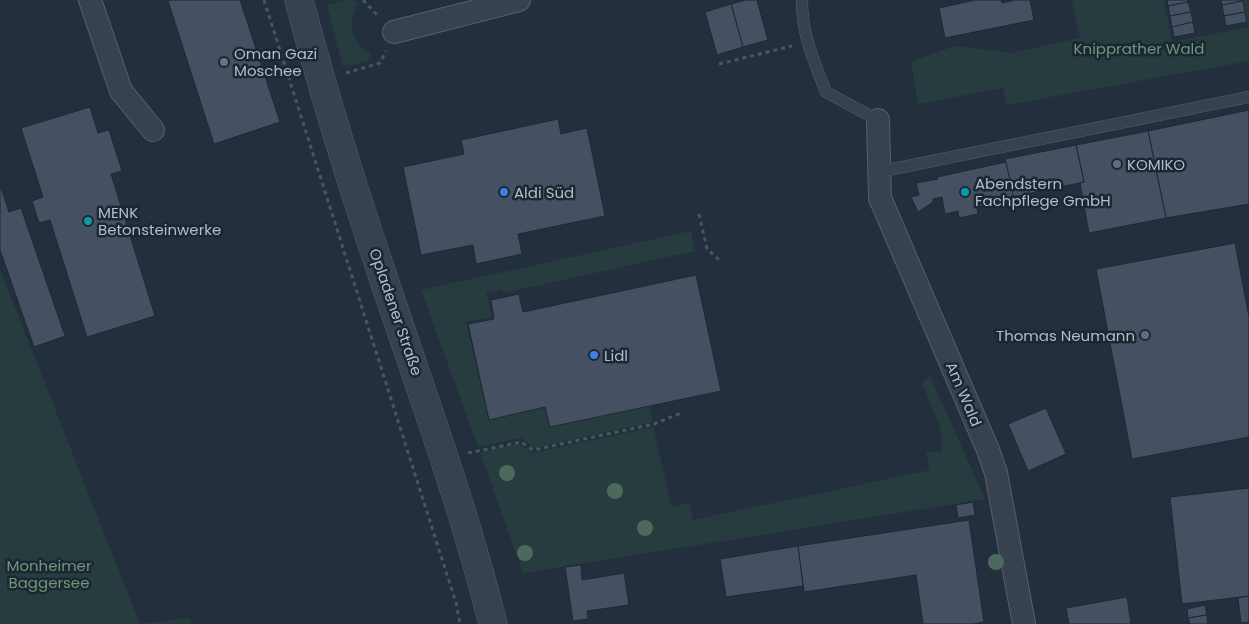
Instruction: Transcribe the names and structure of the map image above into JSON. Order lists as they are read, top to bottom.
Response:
{
  "streets": {
    "street": ["Opladener Straße", "Am Wald"]
  },
  "parks": ["Knipprather Wald", "Monheimer Baggersee"],
  "places": [
    "Oman Gazi Moschee",
    "KOMIKO",
    "Aldi Süd",
    "Abendstern Fachpflege GmbH",
    "MENK Betonsteinwerke",
    "Thomas Neumann",
    "Lidl"
  ]
}
